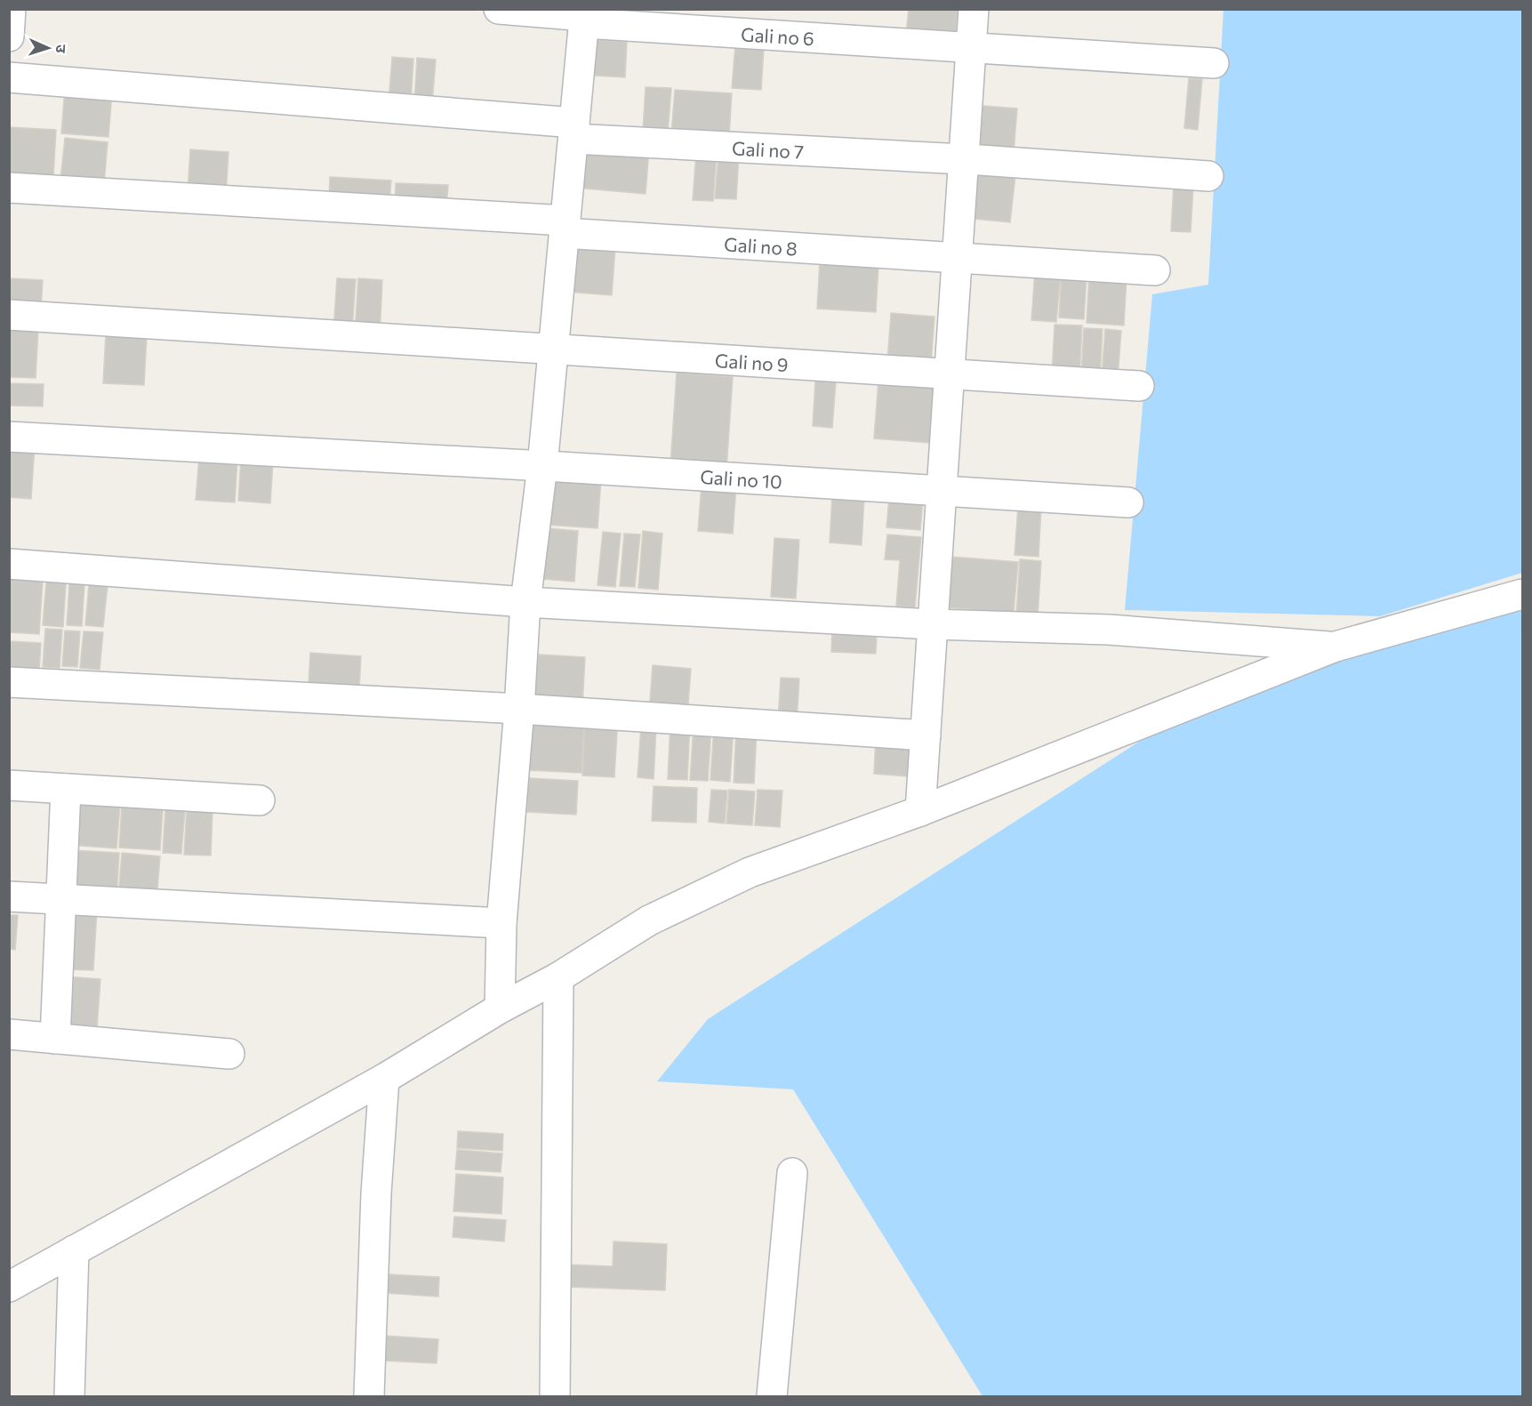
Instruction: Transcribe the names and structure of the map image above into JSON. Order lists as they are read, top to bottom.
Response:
{
  "streets": {
    "street": [
      "Gali no 6",
      "Gali no 7",
      "Gali no 8",
      "Gali no 9",
      "Gali no 10"
    ]
  },
  "north": "right"
}
